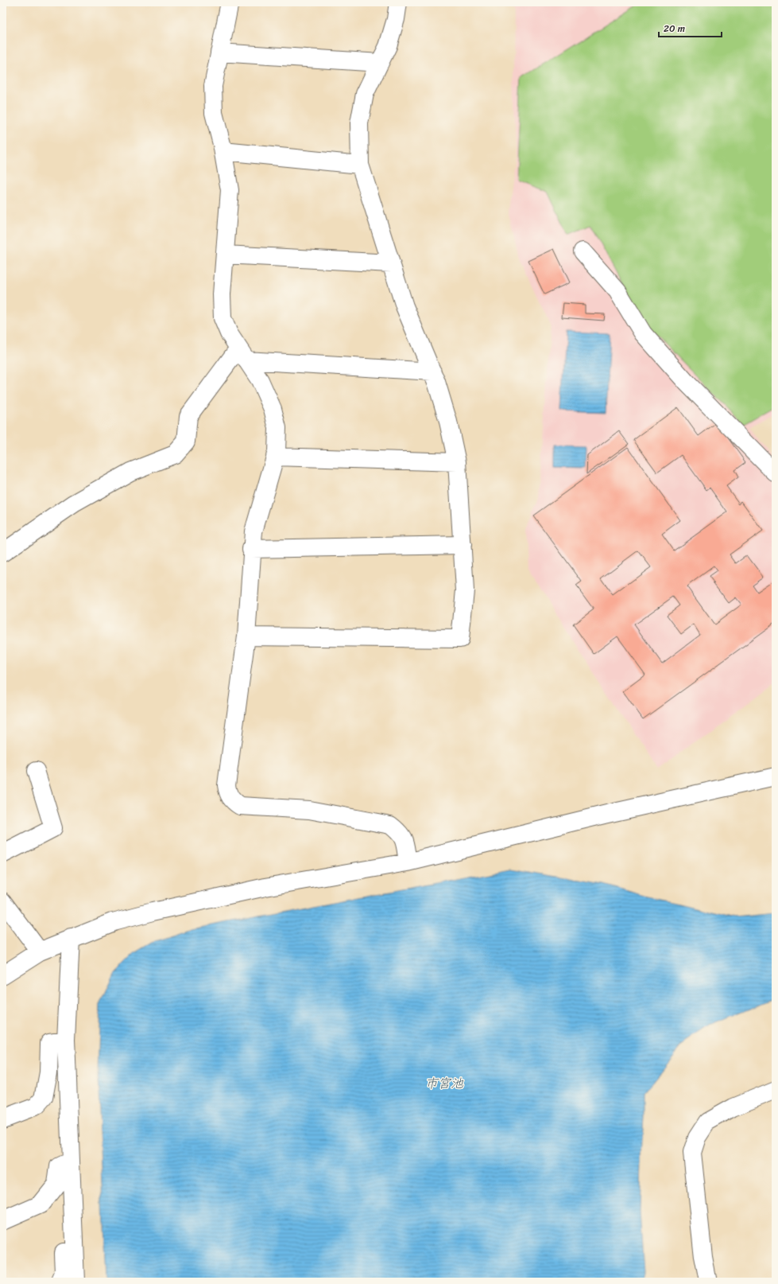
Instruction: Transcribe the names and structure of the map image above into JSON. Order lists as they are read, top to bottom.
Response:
{
  "water": ["市宮池"],
  "scale_bar": "20 m"
}
